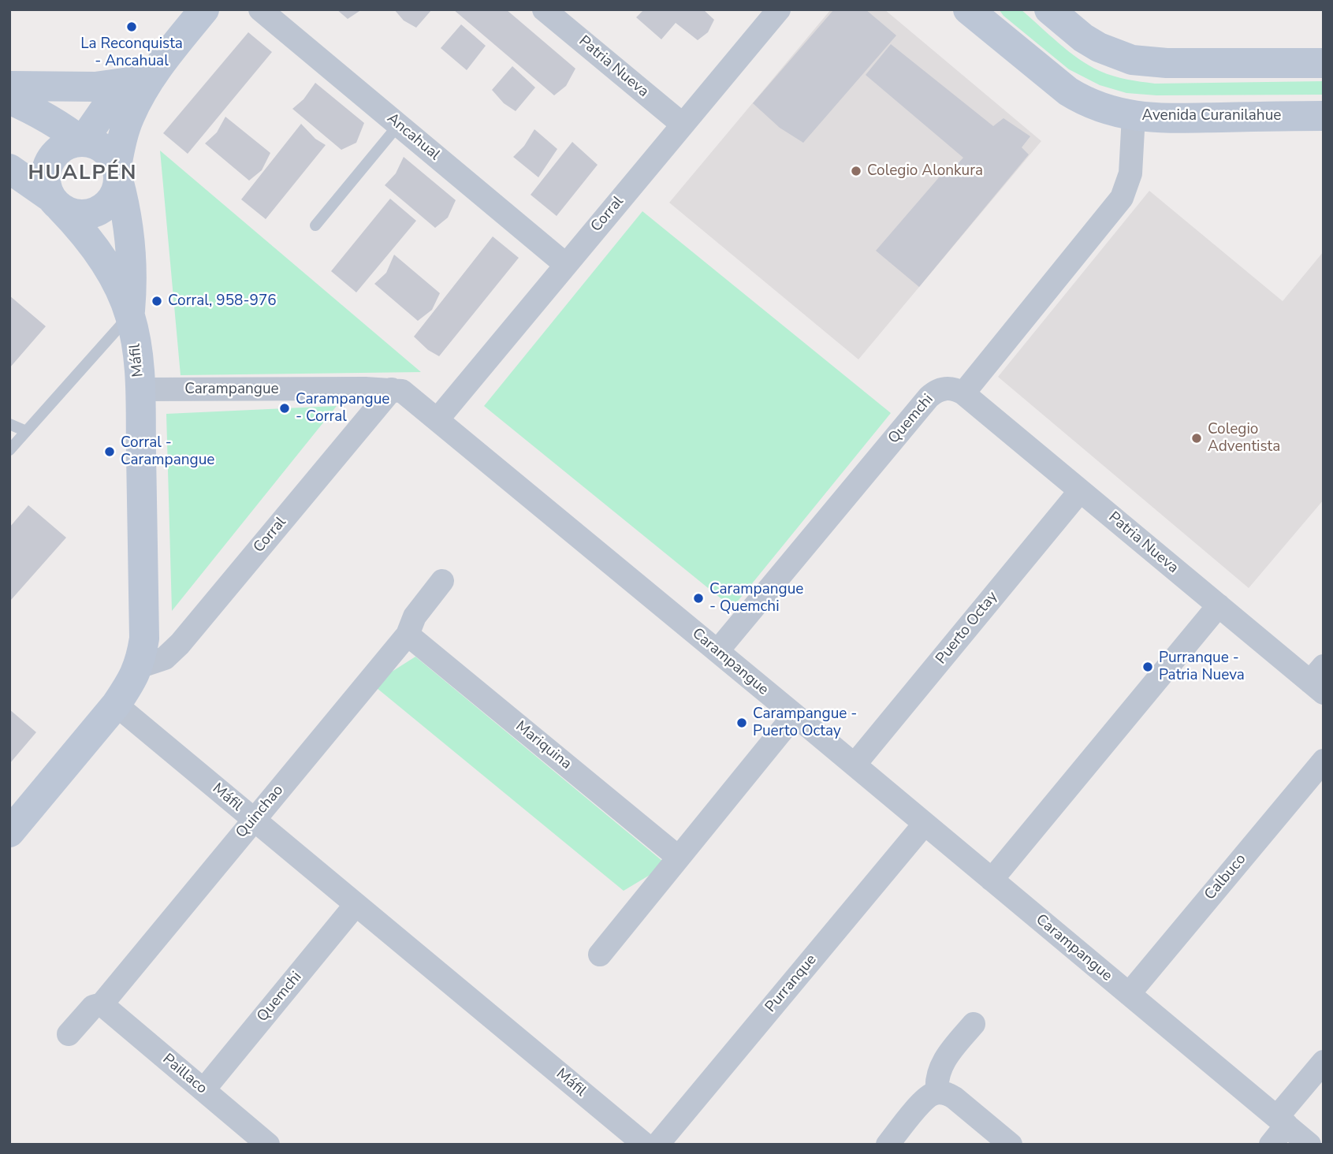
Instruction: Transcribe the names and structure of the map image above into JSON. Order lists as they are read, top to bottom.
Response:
{
  "streets": {
    "street": [
      "Patria Nueva",
      "Avenida Curanilahue",
      "Ancahual",
      "Corral",
      "Máfil",
      "Carampangue",
      "Quemchi",
      "Puerto Octay",
      "Mariquina",
      "Quinchao",
      "Calbuco",
      "Purranque",
      "Paillaco"
    ]
  },
  "crossings": [
    ["Patria Nueva", "Corral"],
    ["Patria Nueva", "Quemchi"],
    ["Patria Nueva", "Puerto Octay"],
    ["Ancahual", "Corral"],
    ["Corral", "Máfil"],
    ["Corral", "Carampangue"],
    ["Máfil", "Carampangue"],
    ["Máfil", "Quemchi"],
    ["Máfil", "Quinchao"],
    ["Carampangue", "Quemchi"],
    ["Carampangue", "Puerto Octay"],
    ["Carampangue", "Calbuco"],
    ["Carampangue", "Purranque"],
    ["Quemchi", "Paillaco"],
    ["Mariquina", "Quinchao"],
    ["Quinchao", "Paillaco"]
  ],
  "districts": ["HUALPÉN"],
  "places": [
    "La Reconquista - Ancahual",
    "Colegio Alonkura",
    "Corral, 958-976",
    "Carampangue - Corral",
    "Colegio Adventista",
    "Corral - Carampangue",
    "Carampangue - Quemchi",
    "Purranque - Patria Nueva",
    "Carampangue - Puerto Octay"
  ]
}
